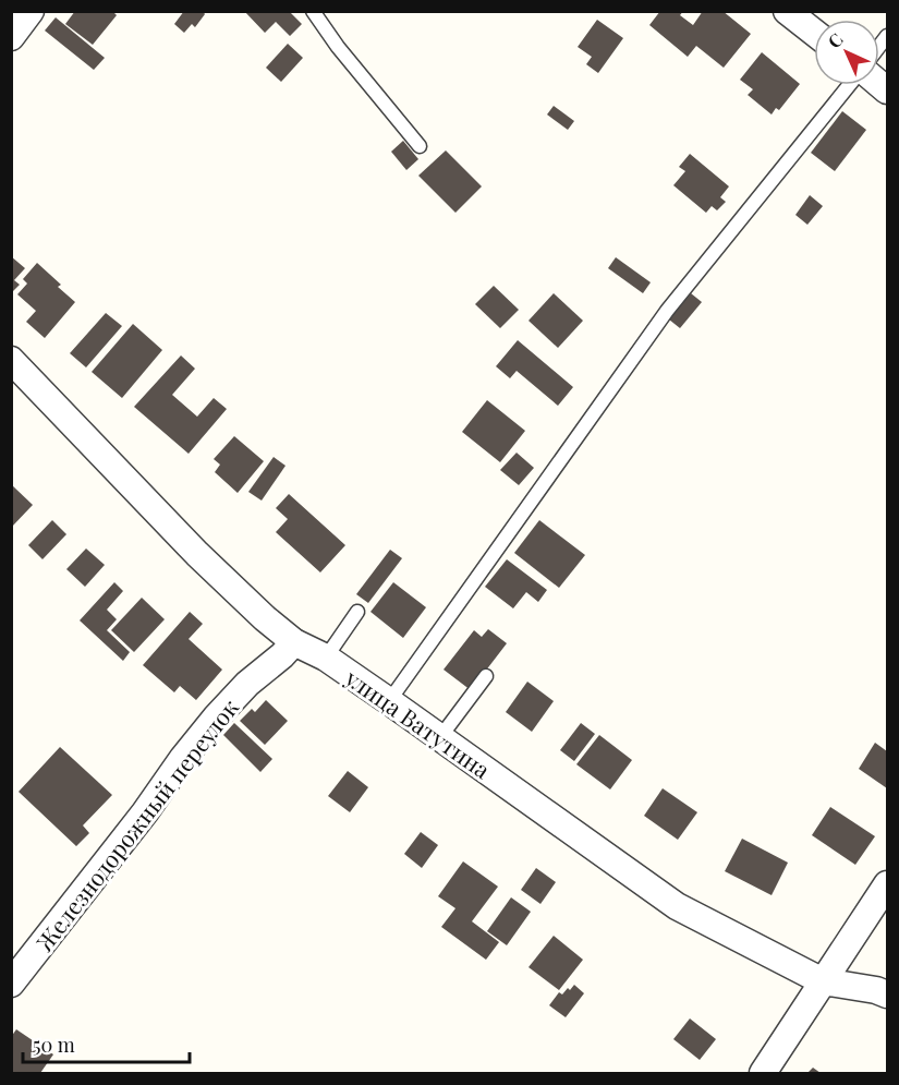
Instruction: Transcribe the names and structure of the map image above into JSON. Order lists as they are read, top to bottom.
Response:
{
  "streets": {
    "street": ["улица Ватутина", "Железнодорожный переулок"]
  },
  "crossings": [
    ["улица Ватутина", "Железнодорожный переулок"]
  ],
  "scale_bar": "50 m",
  "north": "top left"
}
